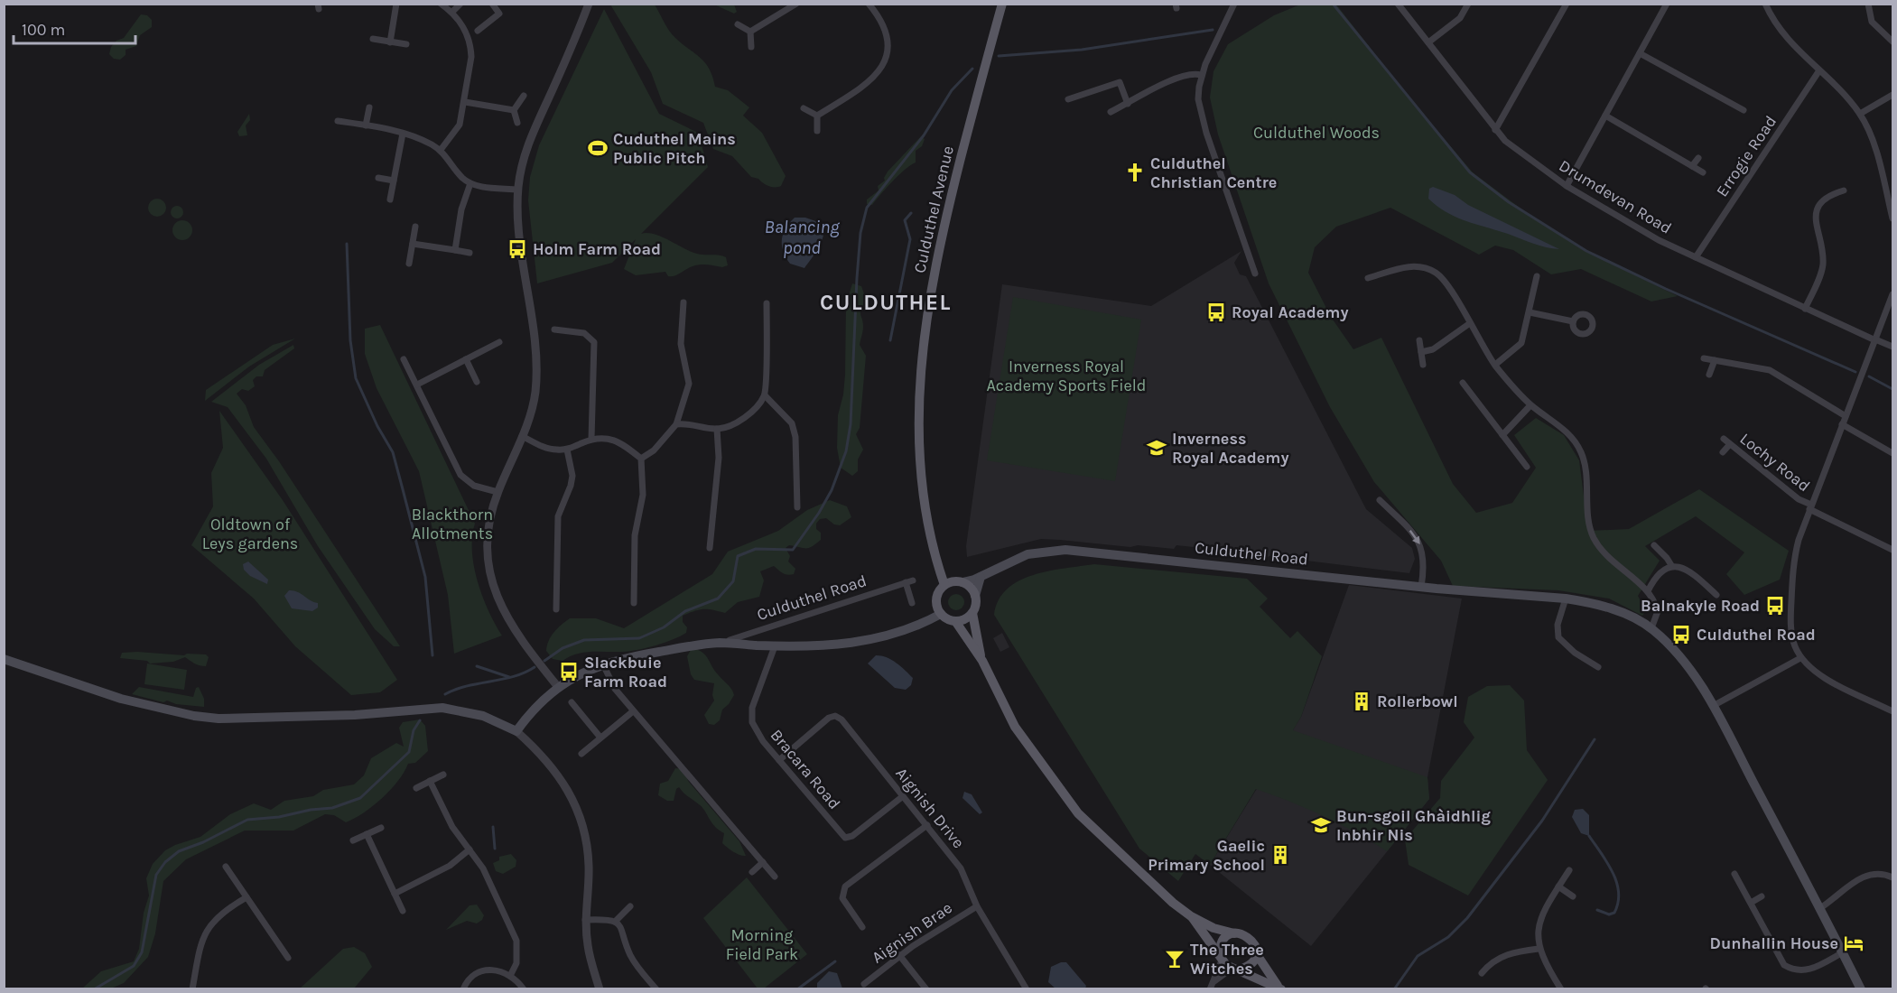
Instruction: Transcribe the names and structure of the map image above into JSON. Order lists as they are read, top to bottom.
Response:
{
  "streets": {
    "main road": ["Culduthel Avenue", "Culduthel Road"],
    "street": [
      "Errogie Road",
      "Drumdevan Road",
      "Lochy Road",
      "Bracara Road",
      "Aignish Drive",
      "Aignish Brae"
    ]
  },
  "crossings": [
    ["Errogie Road", "Drumdevan Road"],
    ["Culduthel Avenue", "Culduthel Road"],
    ["Culduthel Road", "Bracara Road"],
    ["Bracara Road", "Aignish Drive"],
    ["Aignish Drive", "Aignish Brae"]
  ],
  "districts": ["CULDUTHEL"],
  "water": ["Balancing pond"],
  "parks": [
    "Culduthel Woods",
    "Inverness Royal Academy Sports Field",
    "Blackthorn Allotments",
    "Oldtown of Leys gardens",
    "Morning Field Park"
  ],
  "places": {
    "sports": ["Cuduthel Mains Public Pitch"],
    "church": ["Culduthel Christian Centre"],
    "bus stop": [
      "Holm Farm Road",
      "Royal Academy",
      "Balnakyle Road",
      "Culduthel Road",
      "Slackbuie Farm Road"
    ],
    "school or university": ["Inverness Royal Academy", "Bun-sgoil Ghàidhlig Inbhir Nis"],
    "building": ["Rollerbowl", "Gaelic Primary School"],
    "hotel": ["Dunhallin House"],
    "bar": ["The Three Witches"]
  },
  "scale_bar": "100 m"
}
